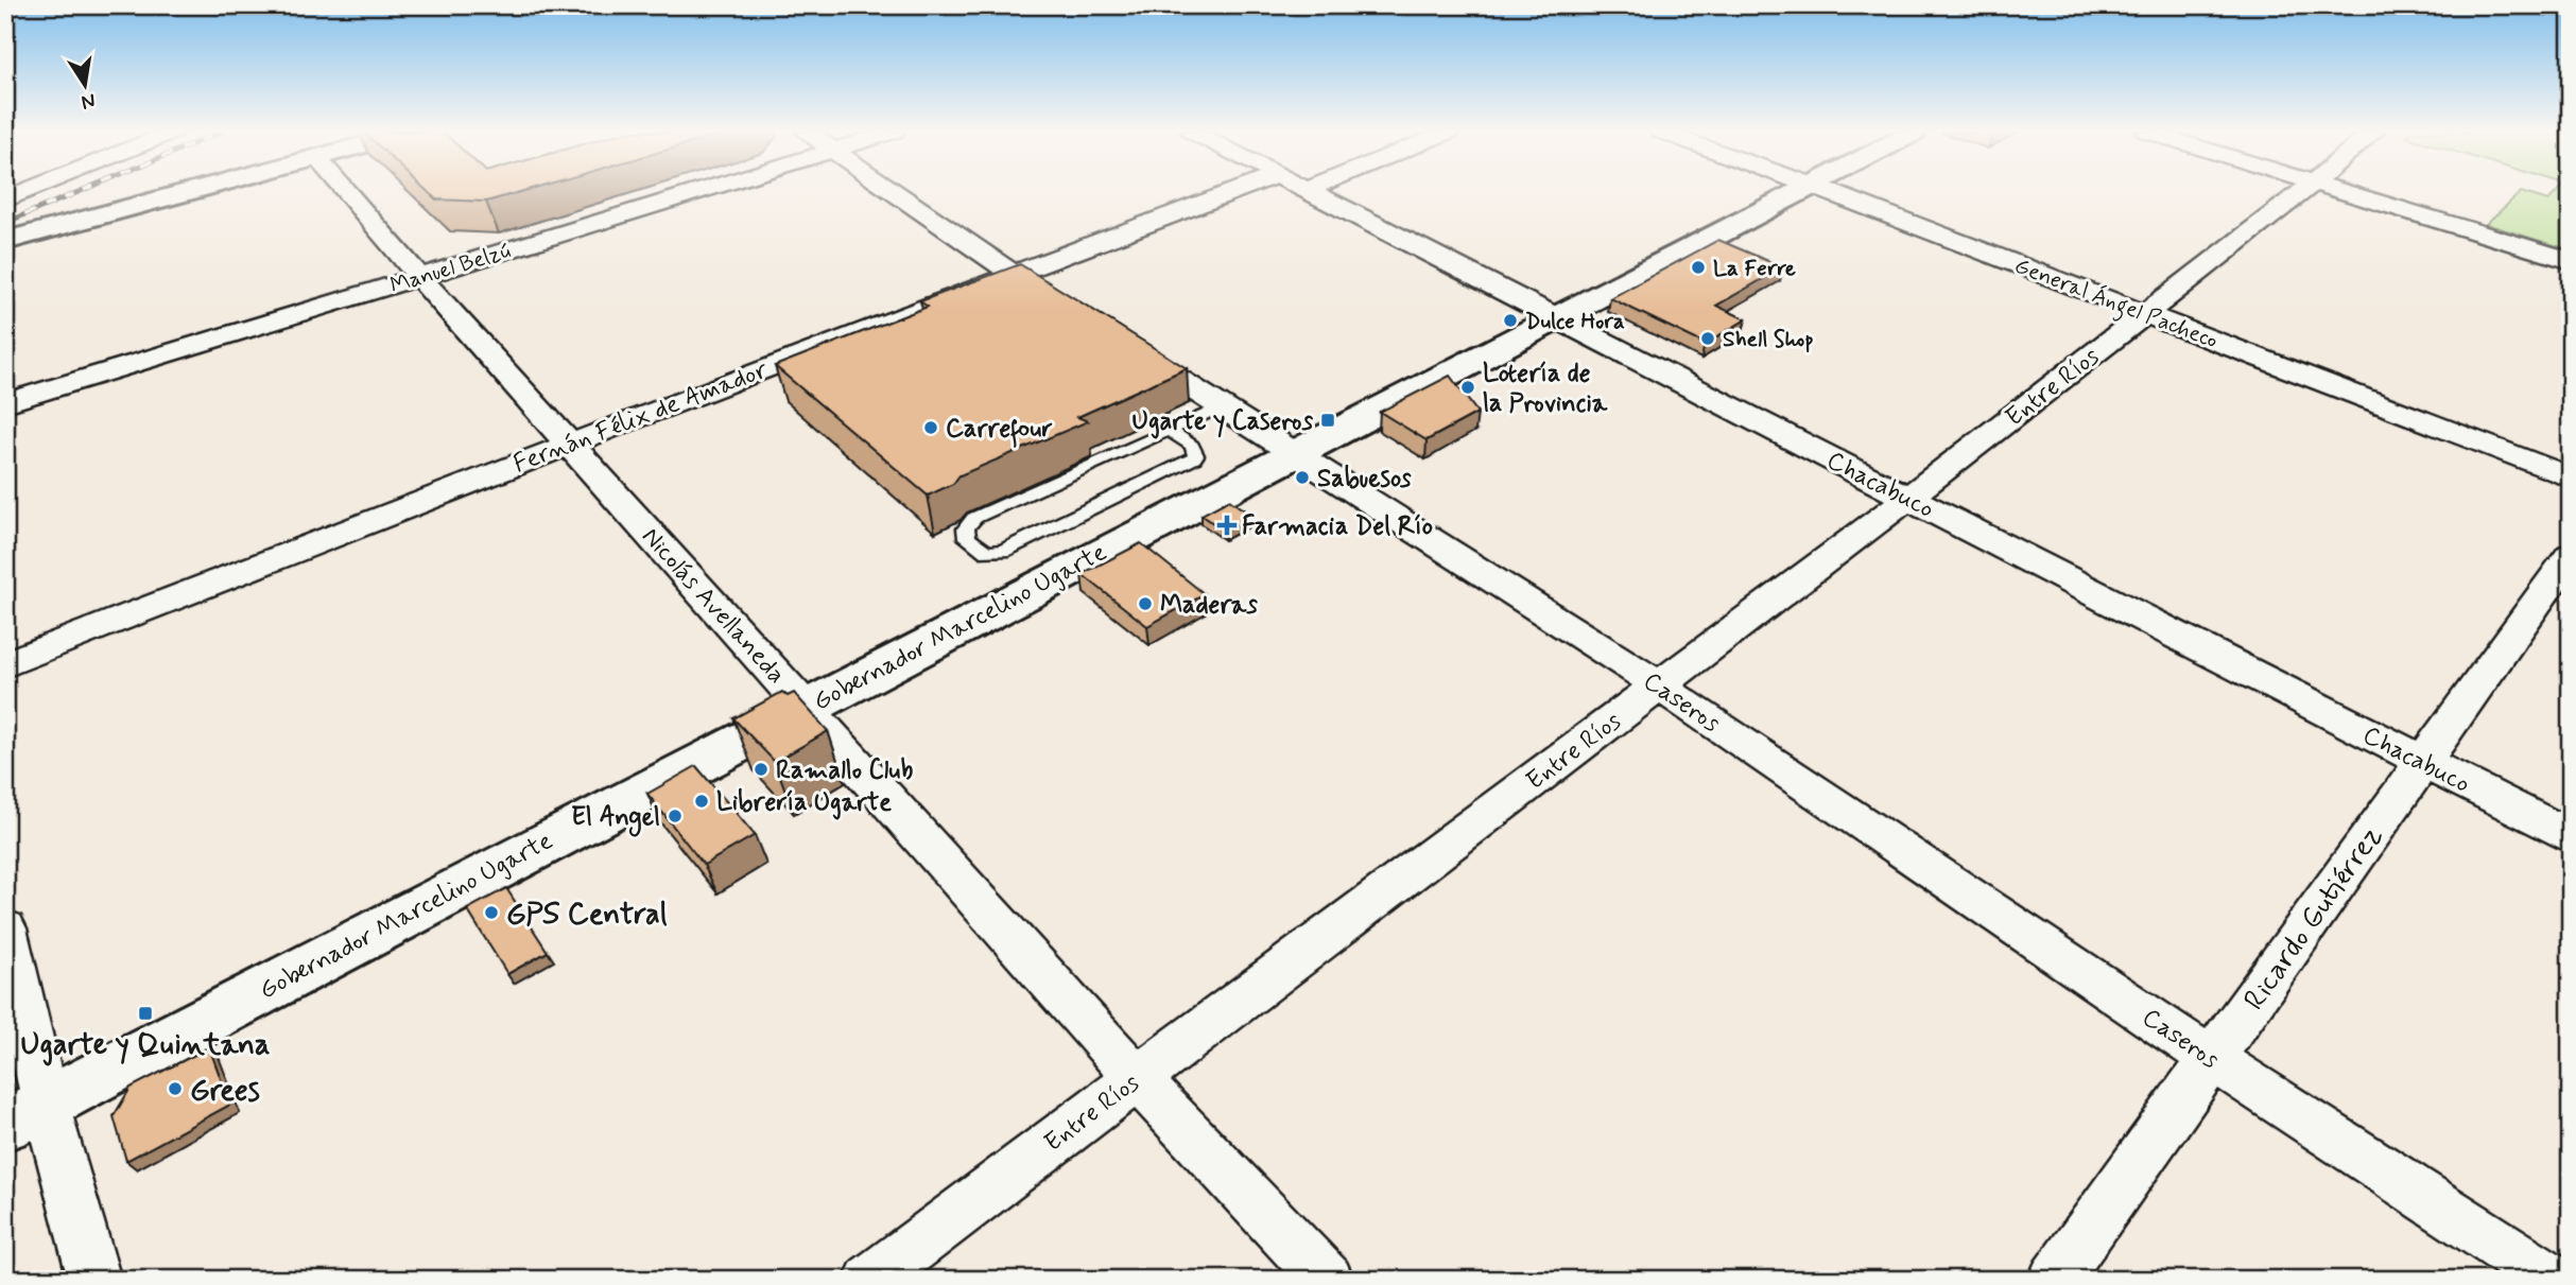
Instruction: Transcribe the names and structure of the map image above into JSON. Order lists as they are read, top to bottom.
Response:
{
  "streets": {
    "street": [
      "Manuel Belzú",
      "General Ángel Pacheco",
      "Entre Ríos",
      "Fernán Félix de Amador",
      "Chacabuco",
      "Nicolás Avellaneda",
      "Gobernador Marcelino Ugarte",
      "Caseros",
      "Ricardo Gutiérrez"
    ]
  },
  "crossings": [
    ["Manuel Belzú", "Nicolás Avellaneda"],
    ["General Ángel Pacheco", "Entre Ríos"],
    ["Entre Ríos", "Chacabuco"],
    ["Entre Ríos", "Nicolás Avellaneda"],
    ["Entre Ríos", "Caseros"],
    ["Fernán Félix de Amador", "Nicolás Avellaneda"],
    ["Chacabuco", "Gobernador Marcelino Ugarte"],
    ["Chacabuco", "Ricardo Gutiérrez"],
    ["Nicolás Avellaneda", "Gobernador Marcelino Ugarte"],
    ["Gobernador Marcelino Ugarte", "Caseros"],
    ["Caseros", "Ricardo Gutiérrez"]
  ],
  "places": {
    "other": [
      "La Ferre",
      "Dulce Hora",
      "Shell Shop",
      "Lotería de la Provincia",
      "Carrefour",
      "Sabuesos",
      "Maderas",
      "Ramallo Club",
      "Librería Ugarte",
      "El Angel",
      "GPS Central",
      "Grees"
    ],
    "transit": ["Ugarte y Caseros", "Ugarte y Quintana"],
    "health": ["Farmacia Del Río"]
  },
  "north": "bottom"
}
